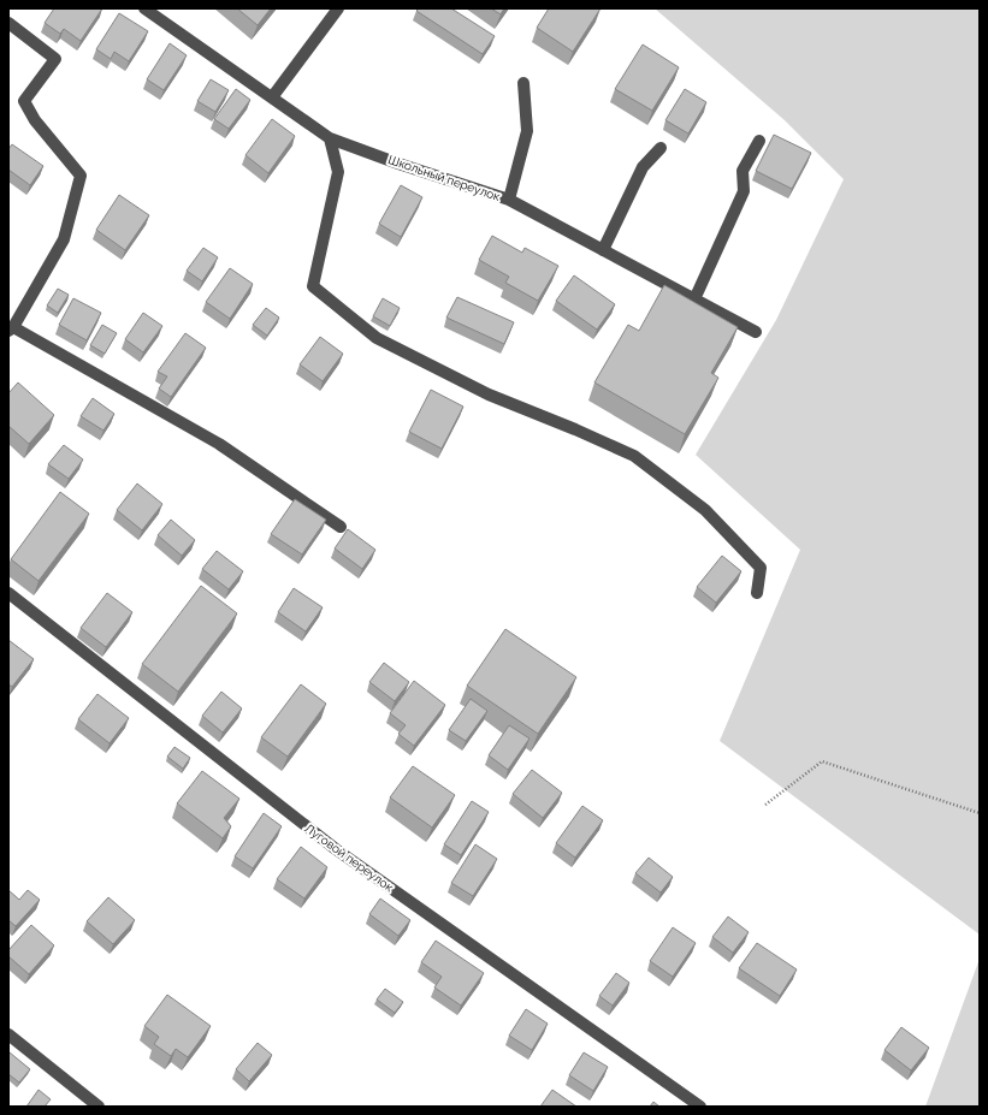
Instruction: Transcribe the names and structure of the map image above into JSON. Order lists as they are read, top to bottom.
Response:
{
  "streets": {
    "street": ["Школьный переулок", "Луговой переулок"]
  }
}
